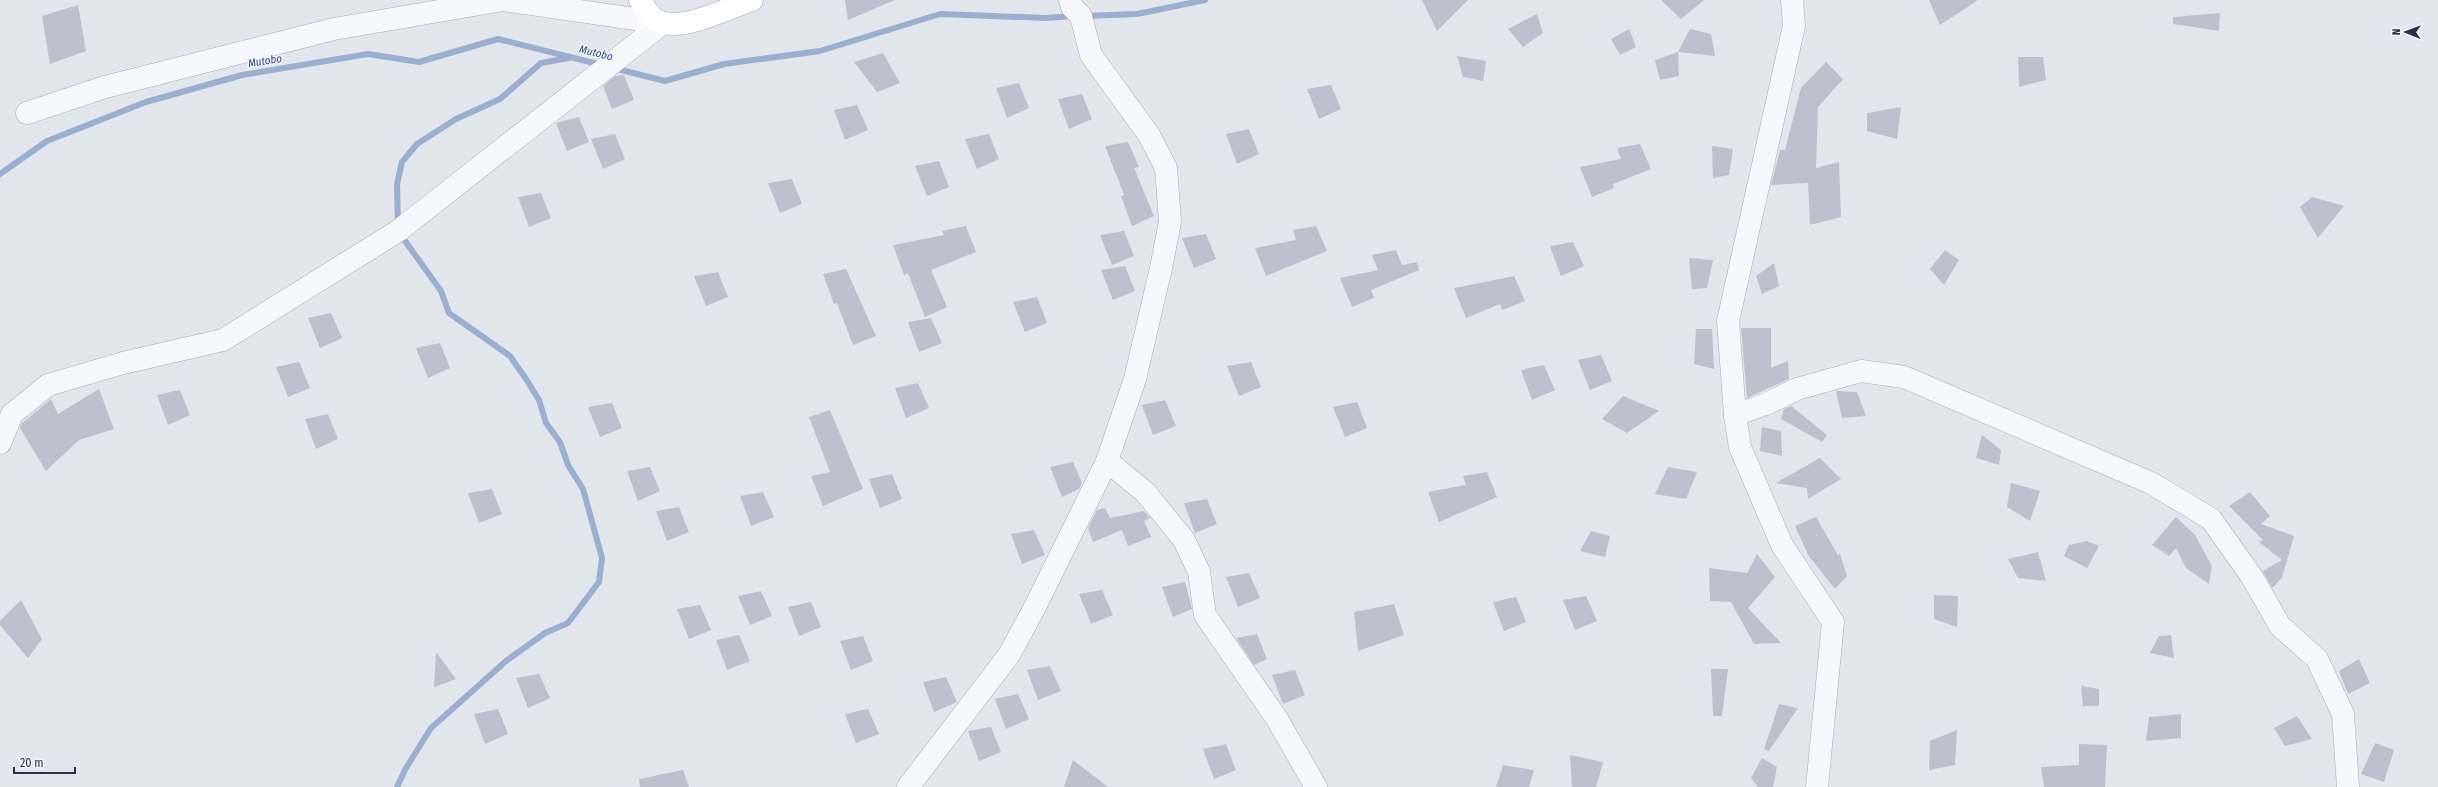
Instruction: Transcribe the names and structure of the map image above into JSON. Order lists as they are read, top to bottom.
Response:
{
  "water": ["Mutobo"],
  "scale_bar": "20 m",
  "north": "left"
}
